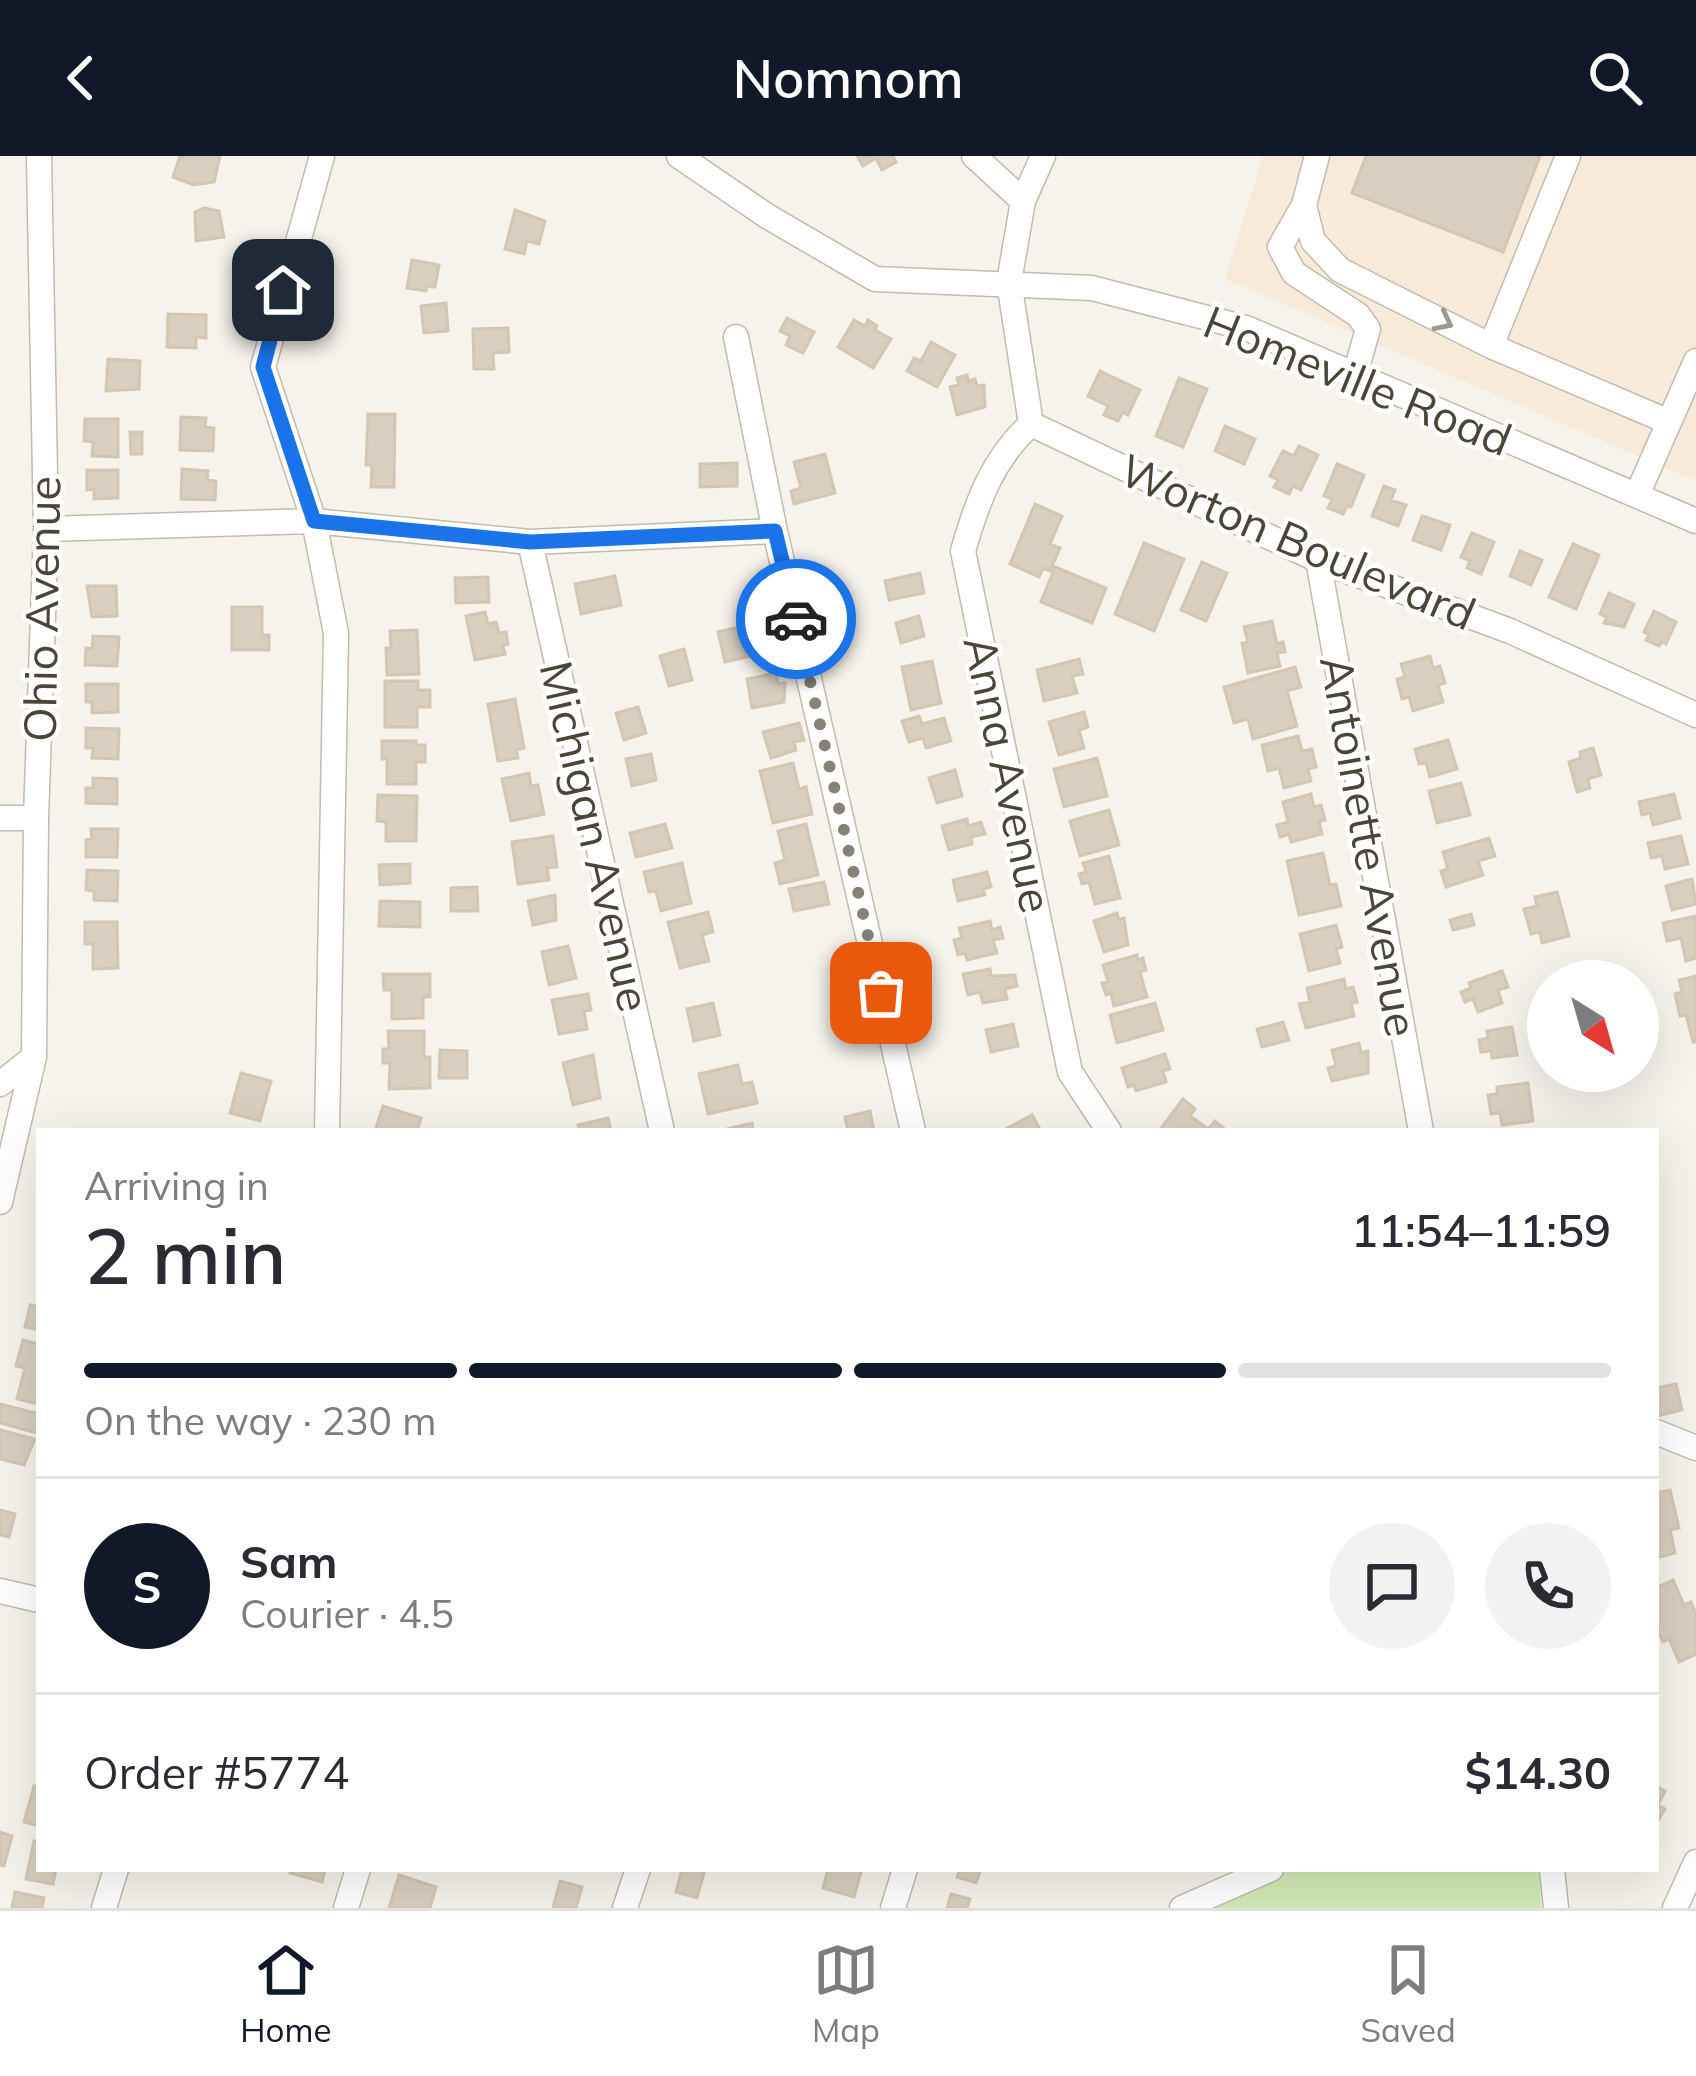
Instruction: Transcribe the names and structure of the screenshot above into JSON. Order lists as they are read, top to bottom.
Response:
{
  "streets": {
    "street": [
      "Homeville Road",
      "Worton Boulevard",
      "Ohio Avenue",
      "Anna Avenue",
      "Michigan Avenue",
      "Antoinette Avenue"
    ]
  },
  "crossings": [
    ["Worton Boulevard", "Anna Avenue"],
    ["Worton Boulevard", "Antoinette Avenue"]
  ],
  "north": "bottom right",
  "page": {
    "header": "Nomnom",
    "heading": ["2 min", "Arriving in", "11:54–11:59"],
    "panel": [
      "Sam",
      "Courier · 4.5",
      "Order #5774",
      "$14.30"
    ],
    "bar": "On the way · 230 m",
    "round": "S",
    "tabs": ["Home", "Map", "Saved"]
  }
}
